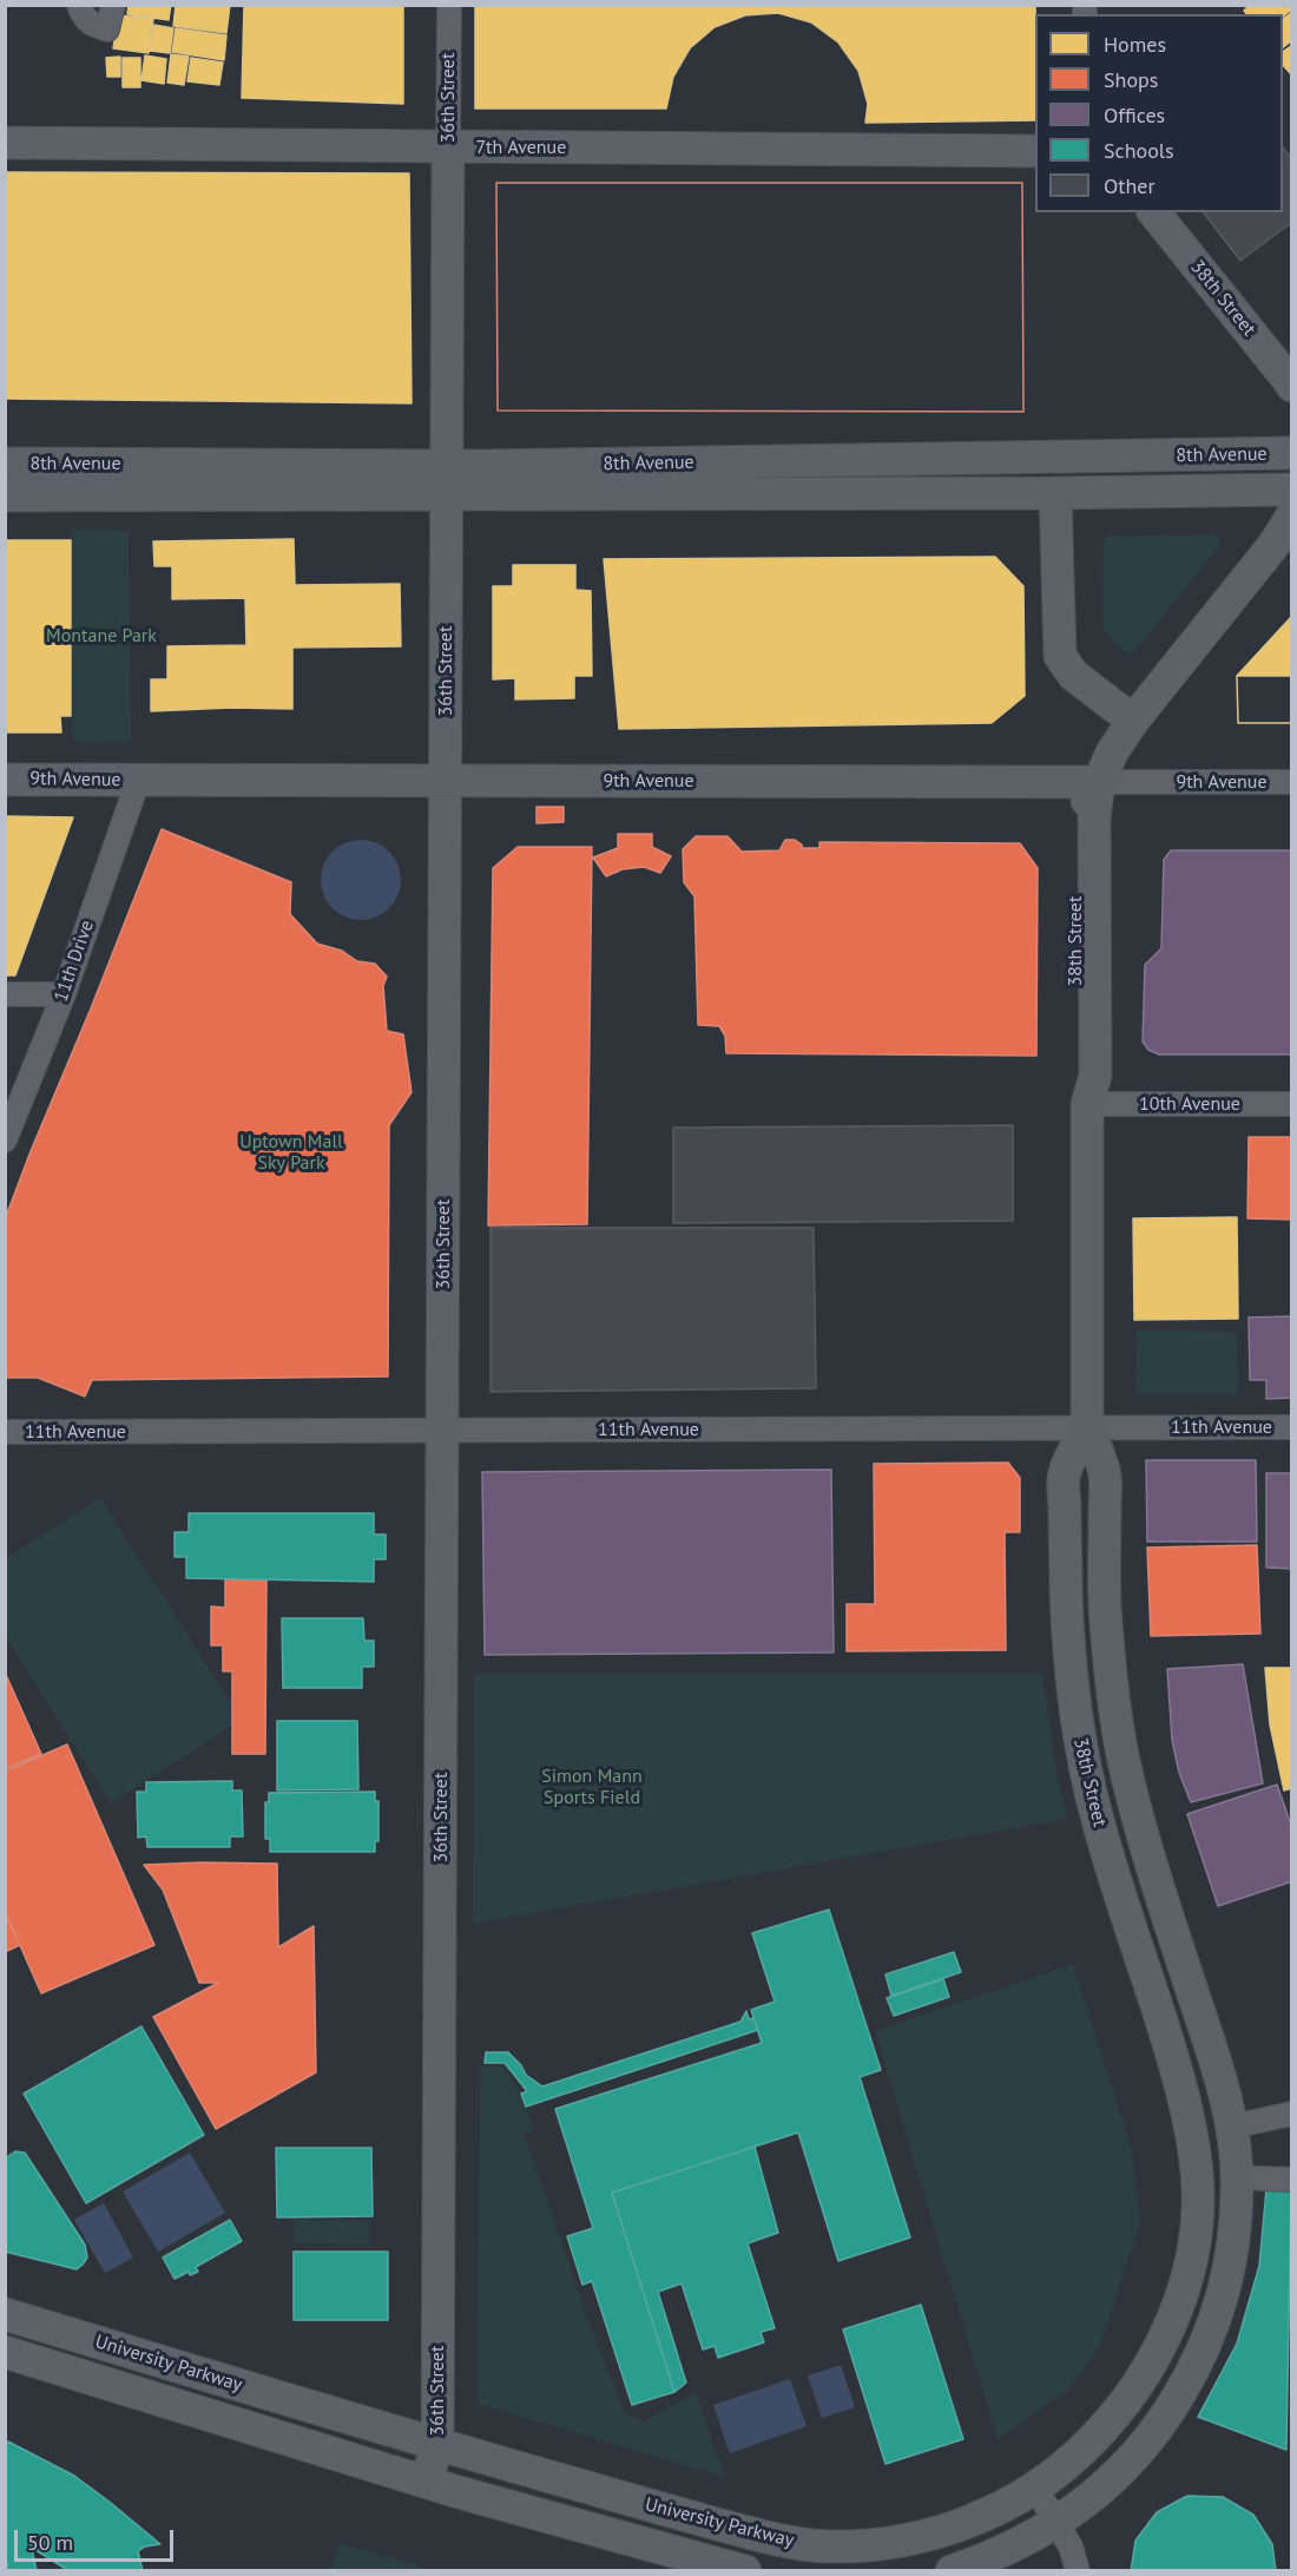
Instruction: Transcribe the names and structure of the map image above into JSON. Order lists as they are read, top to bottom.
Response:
{
  "streets": {
    "street": [
      "36th Street",
      "7th Avenue",
      "38th Street",
      "8th Avenue",
      "9th Avenue",
      "11th Drive",
      "10th Avenue",
      "11th Avenue",
      "University Parkway"
    ]
  },
  "crossings": [
    ["36th Street", "7th Avenue"],
    ["36th Street", "8th Avenue"],
    ["36th Street", "9th Avenue"],
    ["36th Street", "11th Avenue"],
    ["36th Street", "University Parkway"],
    ["38th Street", "9th Avenue"],
    ["38th Street", "10th Avenue"],
    ["38th Street", "11th Avenue"],
    ["38th Street", "University Parkway"],
    ["9th Avenue", "11th Drive"]
  ],
  "parks": ["Montane Park", "Uptown Mall Sky Park", "Simon Mann Sports Field"],
  "legend": [
    "Homes",
    "Shops",
    "Offices",
    "Schools",
    "Other"
  ],
  "scale_bar": "50 m"
}
